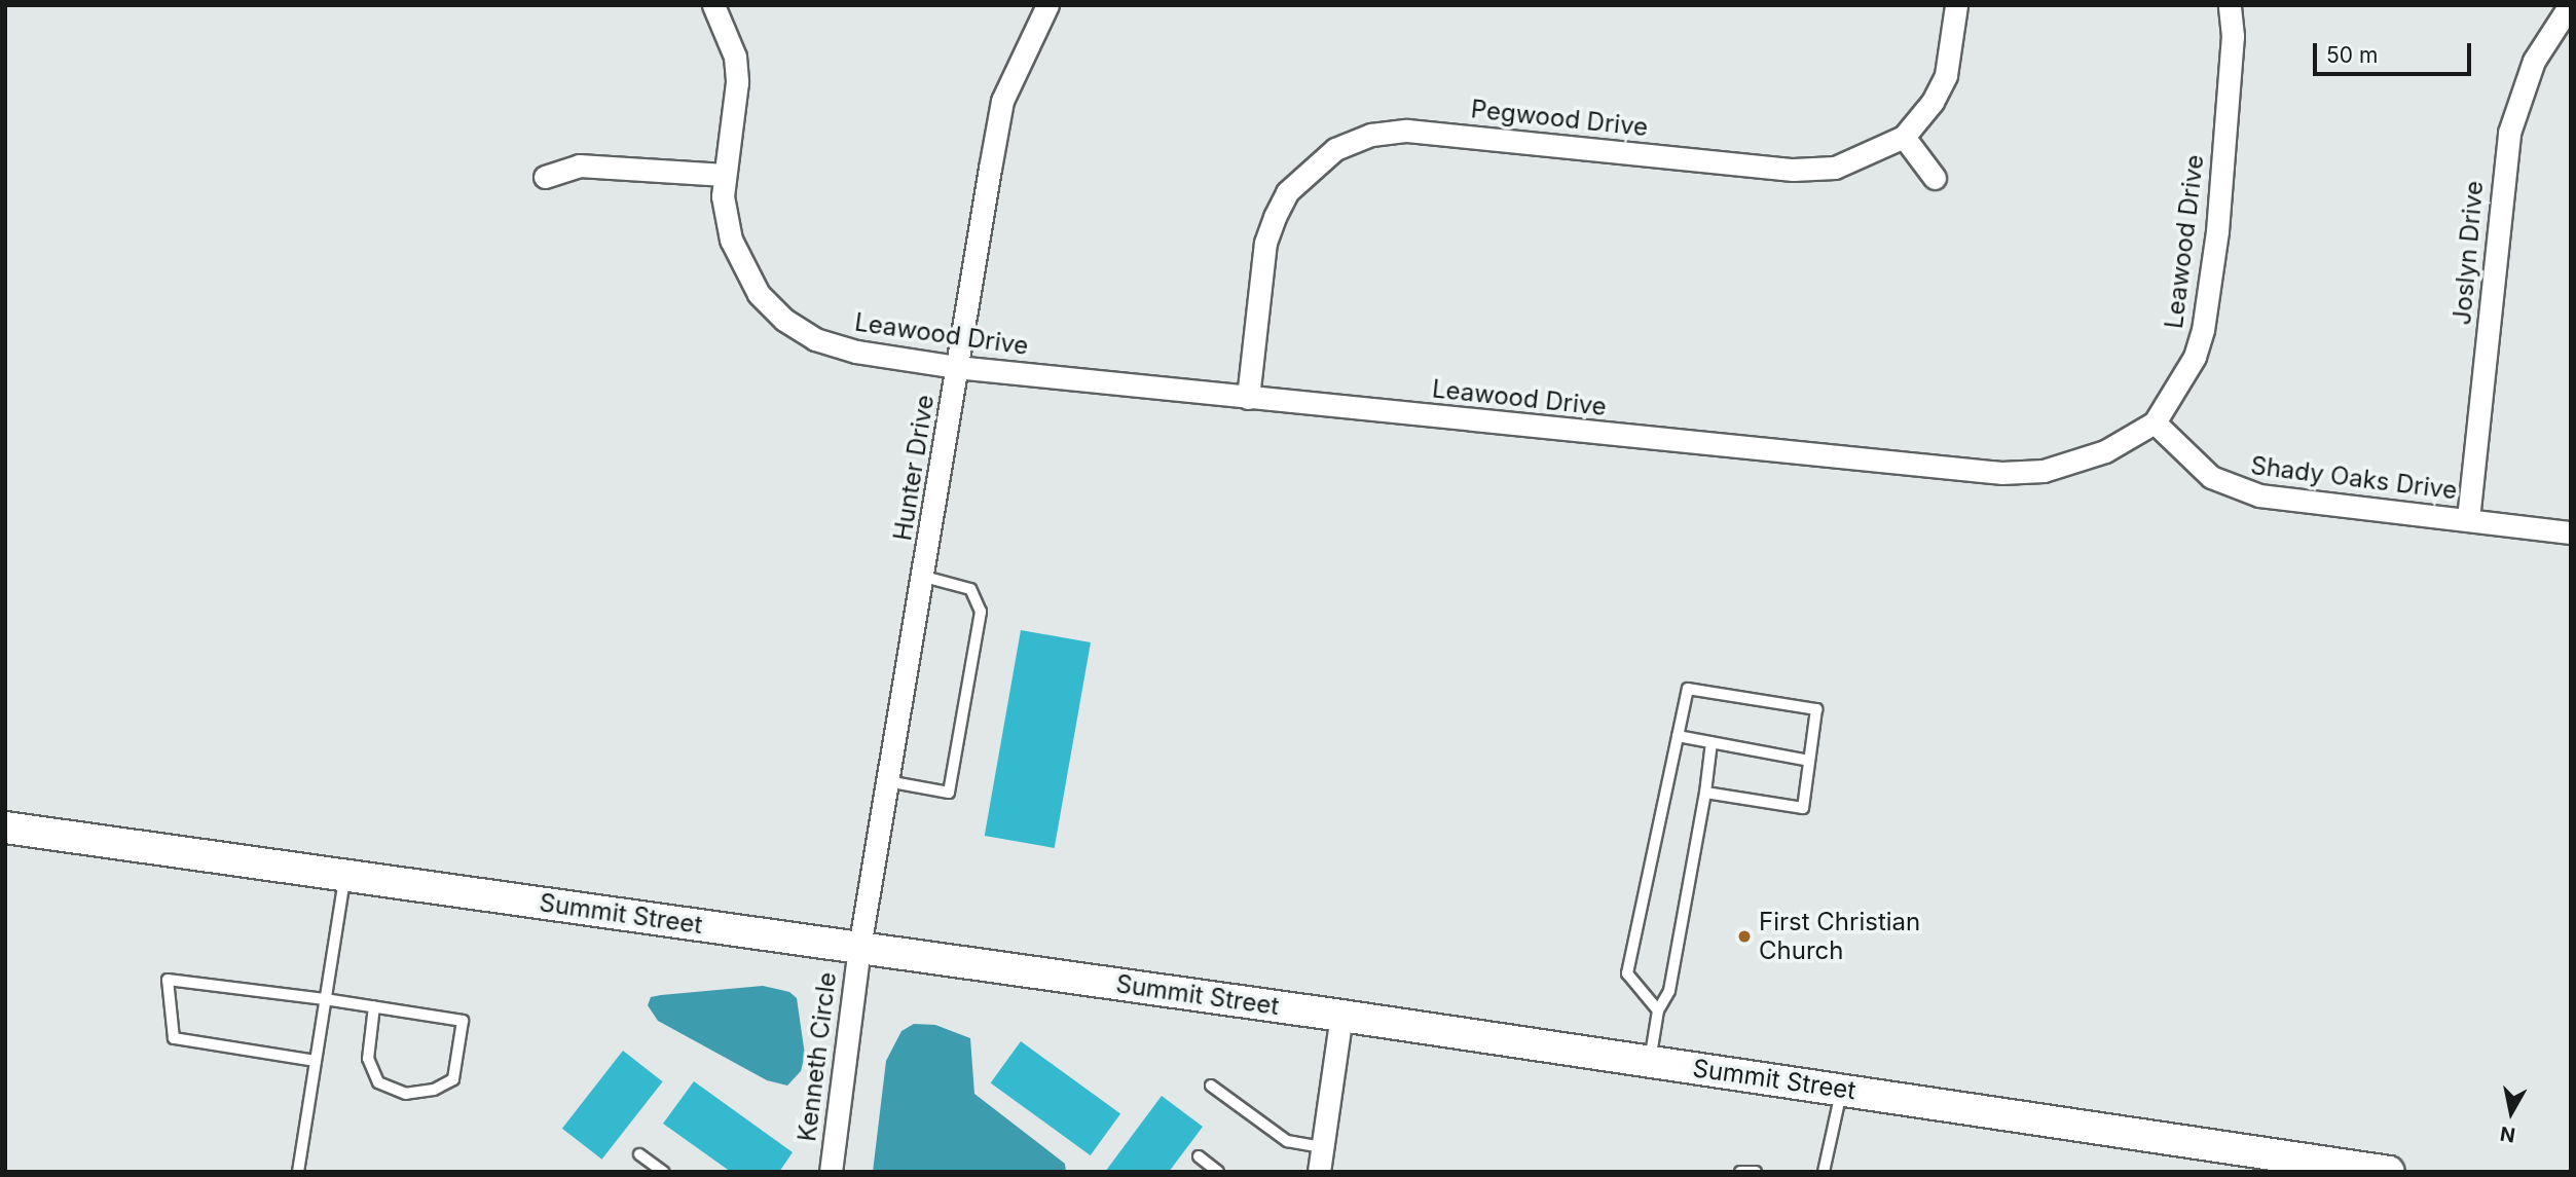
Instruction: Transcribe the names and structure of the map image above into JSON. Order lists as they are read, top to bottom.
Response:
{
  "streets": {
    "main road": ["Summit Street"],
    "street": [
      "Pegwood Drive",
      "Leawood Drive",
      "Joslyn Drive",
      "Hunter Drive",
      "Shady Oaks Drive",
      "Kenneth Circle"
    ]
  },
  "crossings": [
    ["Pegwood Drive", "Leawood Drive"],
    ["Leawood Drive", "Hunter Drive"],
    ["Leawood Drive", "Shady Oaks Drive"],
    ["Joslyn Drive", "Shady Oaks Drive"],
    ["Hunter Drive", "Summit Street"],
    ["Hunter Drive", "Kenneth Circle"],
    ["Summit Street", "Kenneth Circle"]
  ],
  "places": ["First Christian Church"],
  "scale_bar": "50 m",
  "north": "bottom"
}
